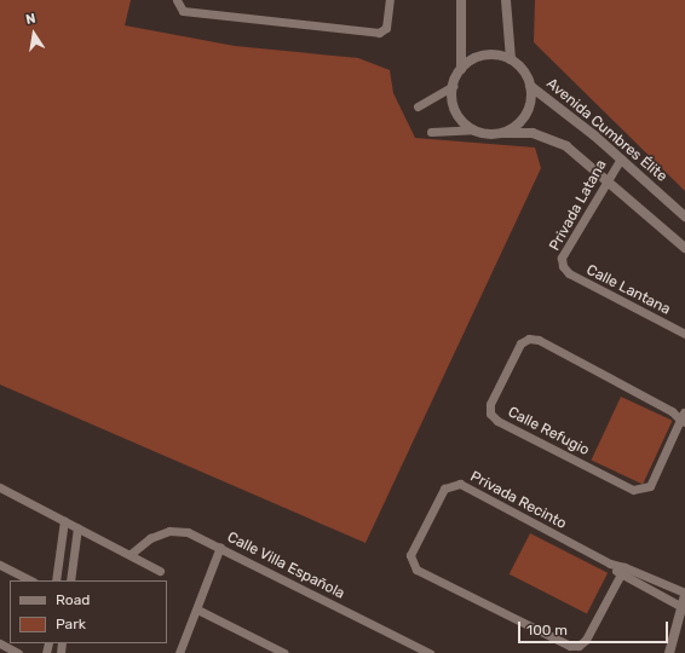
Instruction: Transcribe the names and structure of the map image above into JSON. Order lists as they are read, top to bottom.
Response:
{
  "streets": {
    "street": [
      "Avenida Cumbres Élite",
      "Privada Latana",
      "Calle Lantana",
      "Calle Refugio",
      "Privada Recinto",
      "Calle Villa Española"
    ]
  },
  "crossings": [
    ["Avenida Cumbres Élite", "Privada Latana"],
    ["Privada Latana", "Calle Lantana"]
  ],
  "legend": ["Road", "Park"],
  "scale_bar": "100 m",
  "north": "top"
}
